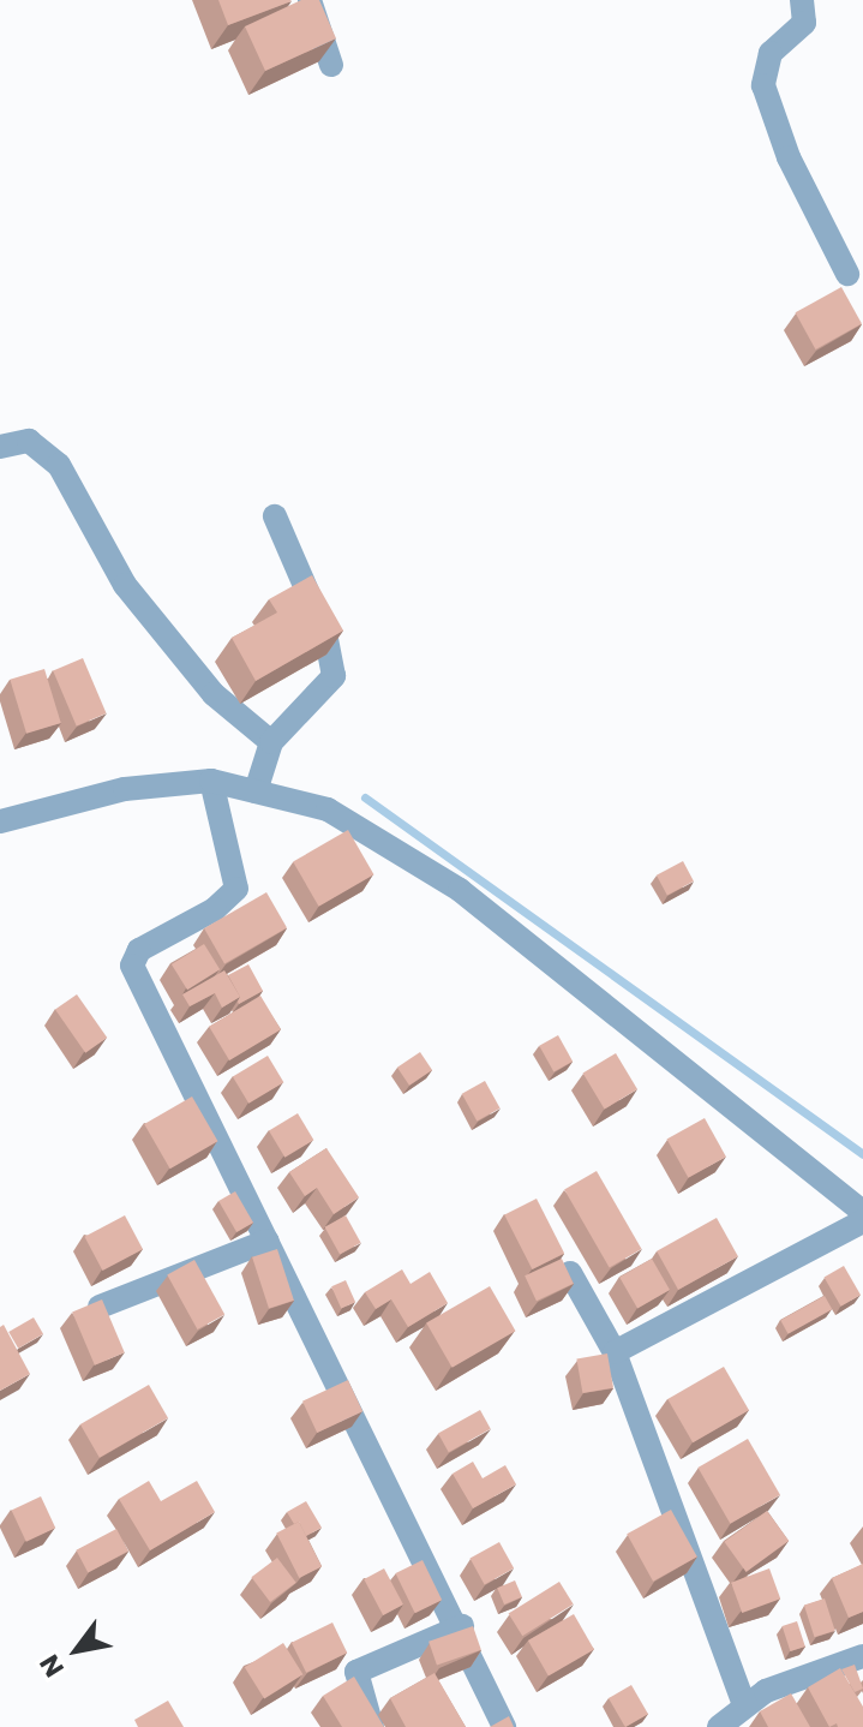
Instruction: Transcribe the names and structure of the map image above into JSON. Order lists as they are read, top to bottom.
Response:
{
  "north": "bottom left"
}
